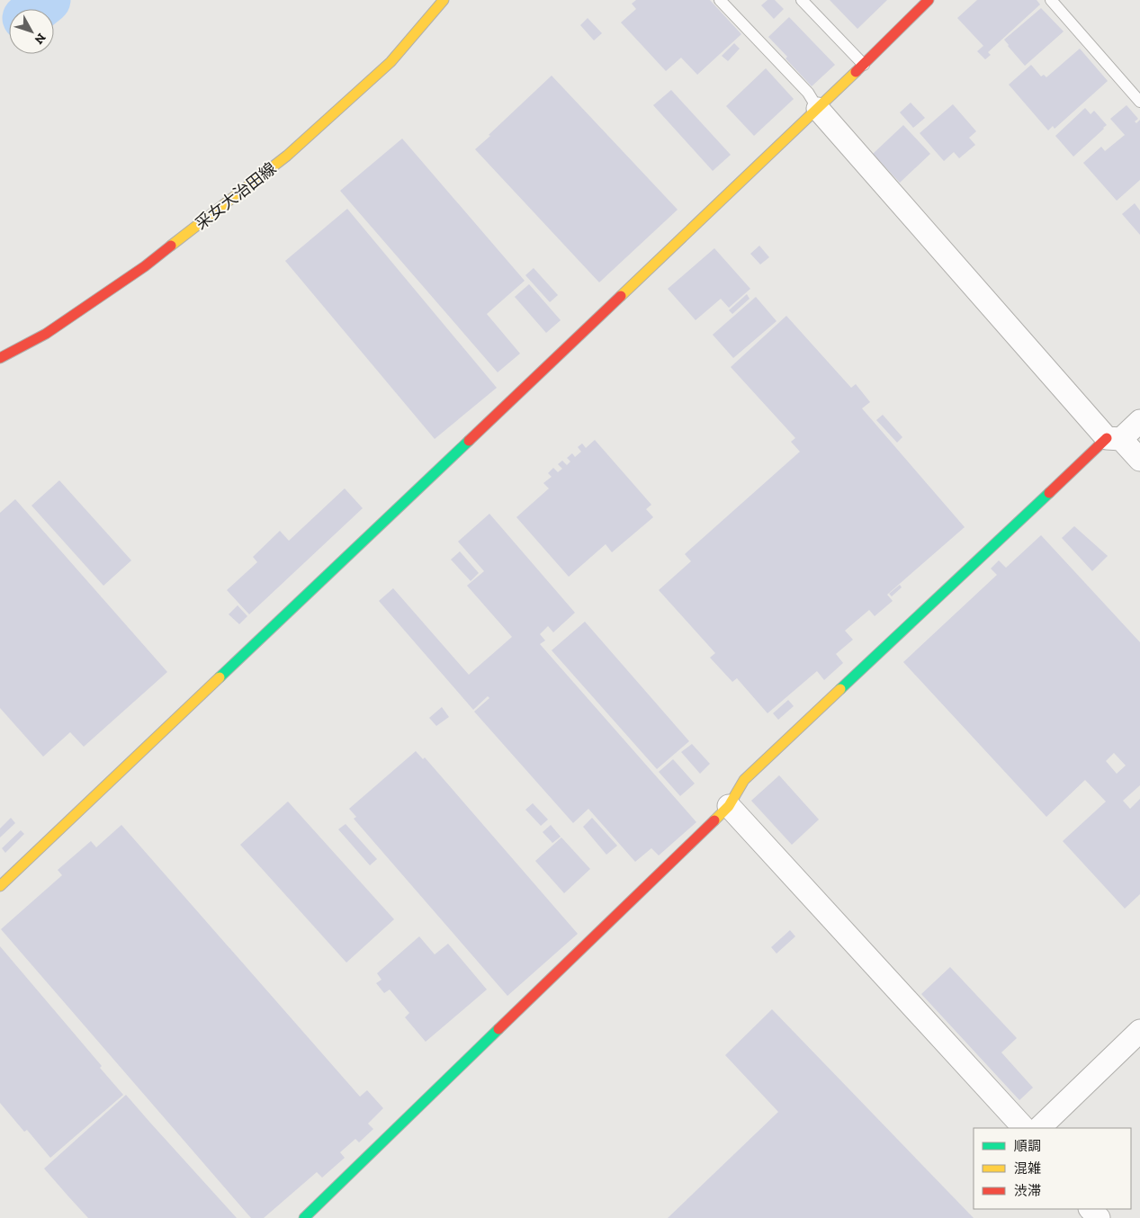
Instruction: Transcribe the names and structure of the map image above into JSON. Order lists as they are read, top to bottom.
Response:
{
  "streets": {
    "street": ["采女大治田線"]
  },
  "legend": ["順調", "混雑", "渋滞"],
  "north": "bottom right"
}
